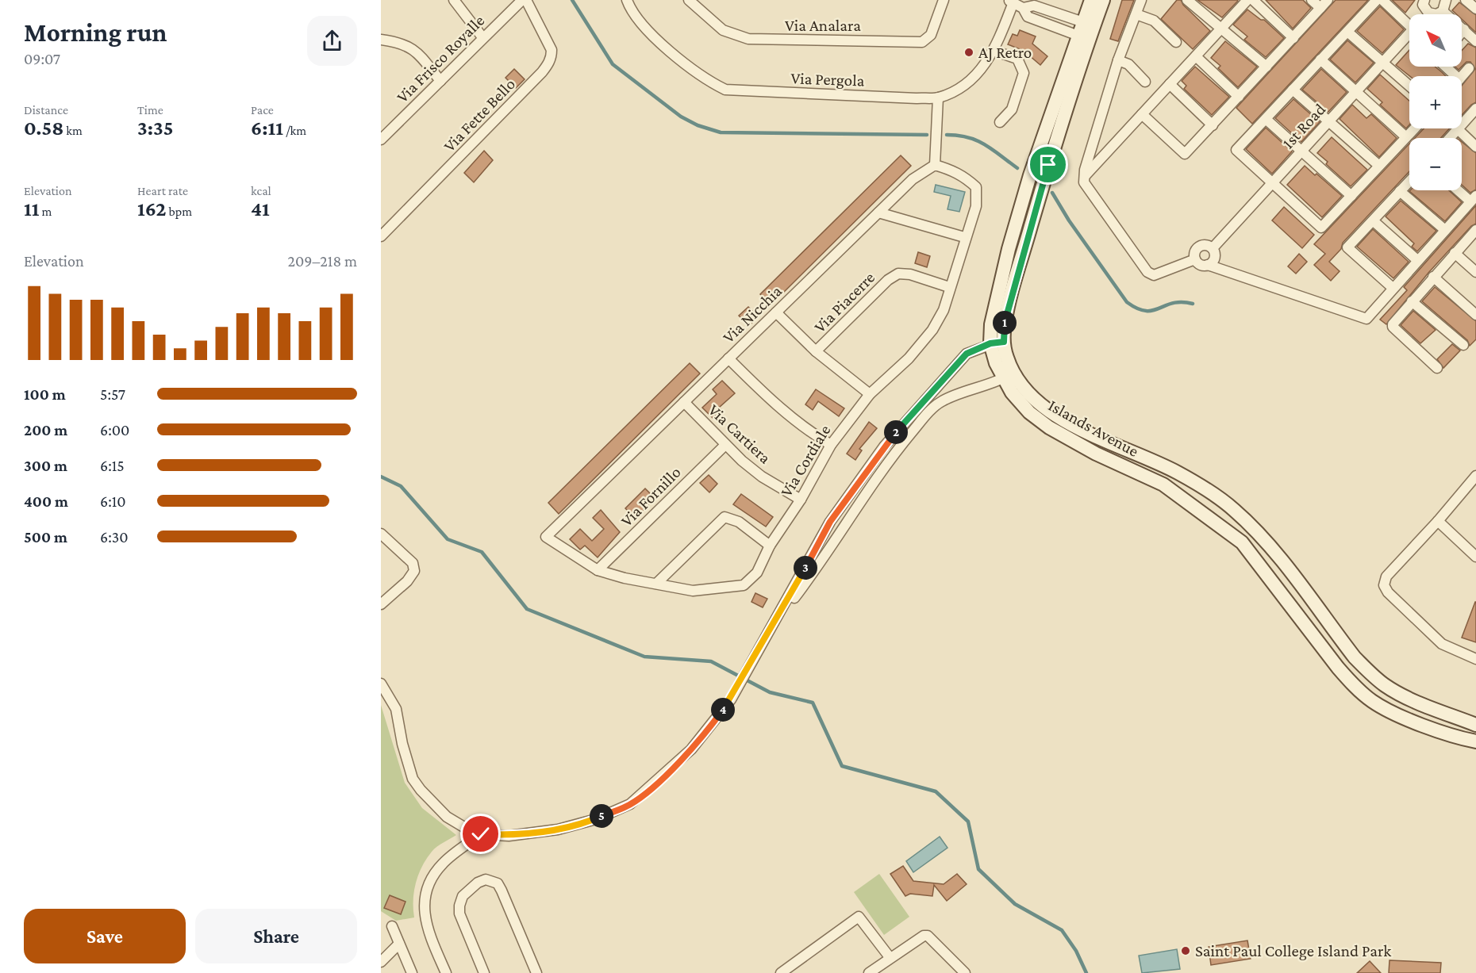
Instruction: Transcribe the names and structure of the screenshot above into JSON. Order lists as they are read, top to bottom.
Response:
{
  "streets": {
    "street": [
      "Via Analara",
      "Via Frisco Royalle",
      "Via Pergola",
      "Via Fette Bello",
      "1st Road",
      "Via Piacerre",
      "Via Nicchia",
      "Islands Avenue",
      "Via Cartiera",
      "Via Cordiale",
      "Via Fornillo"
    ]
  },
  "crossings": [
    ["Via Piacerre", "Via Cordiale"],
    ["Via Nicchia", "Via Cartiera"],
    ["Via Nicchia", "Via Cordiale"],
    ["Via Cartiera", "Via Cordiale"],
    ["Via Cartiera", "Via Fornillo"],
    ["Via Cordiale", "Via Fornillo"]
  ],
  "places": ["AJ Retro", "Saint Paul College Island Park"],
  "north": "top left",
  "page": {
    "heading": ["Morning run", "09:07"],
    "map_buttons": ["+", "−"],
    "stats": [
      ["Distance", "0.58 km"],
      ["Time", "3:35"],
      ["Pace", "6:11 /km"],
      ["Elevation", "11 m"],
      ["Heart rate", "162 bpm"],
      ["kcal", "41"]
    ],
    "chart": ["Elevation", "209–218 m"],
    "pins": [
      "1",
      "2",
      "3",
      "4",
      "5"
    ],
    "list": [
      {
        "name": "100 m",
        "note": "5:57"
      },
      {
        "name": "200 m",
        "note": "6:00"
      },
      {
        "name": "300 m",
        "note": "6:15"
      },
      {
        "name": "400 m",
        "note": "6:10"
      },
      {
        "name": "500 m",
        "note": "6:30"
      }
    ],
    "buttons": ["Save", "Share"]
  }
}
